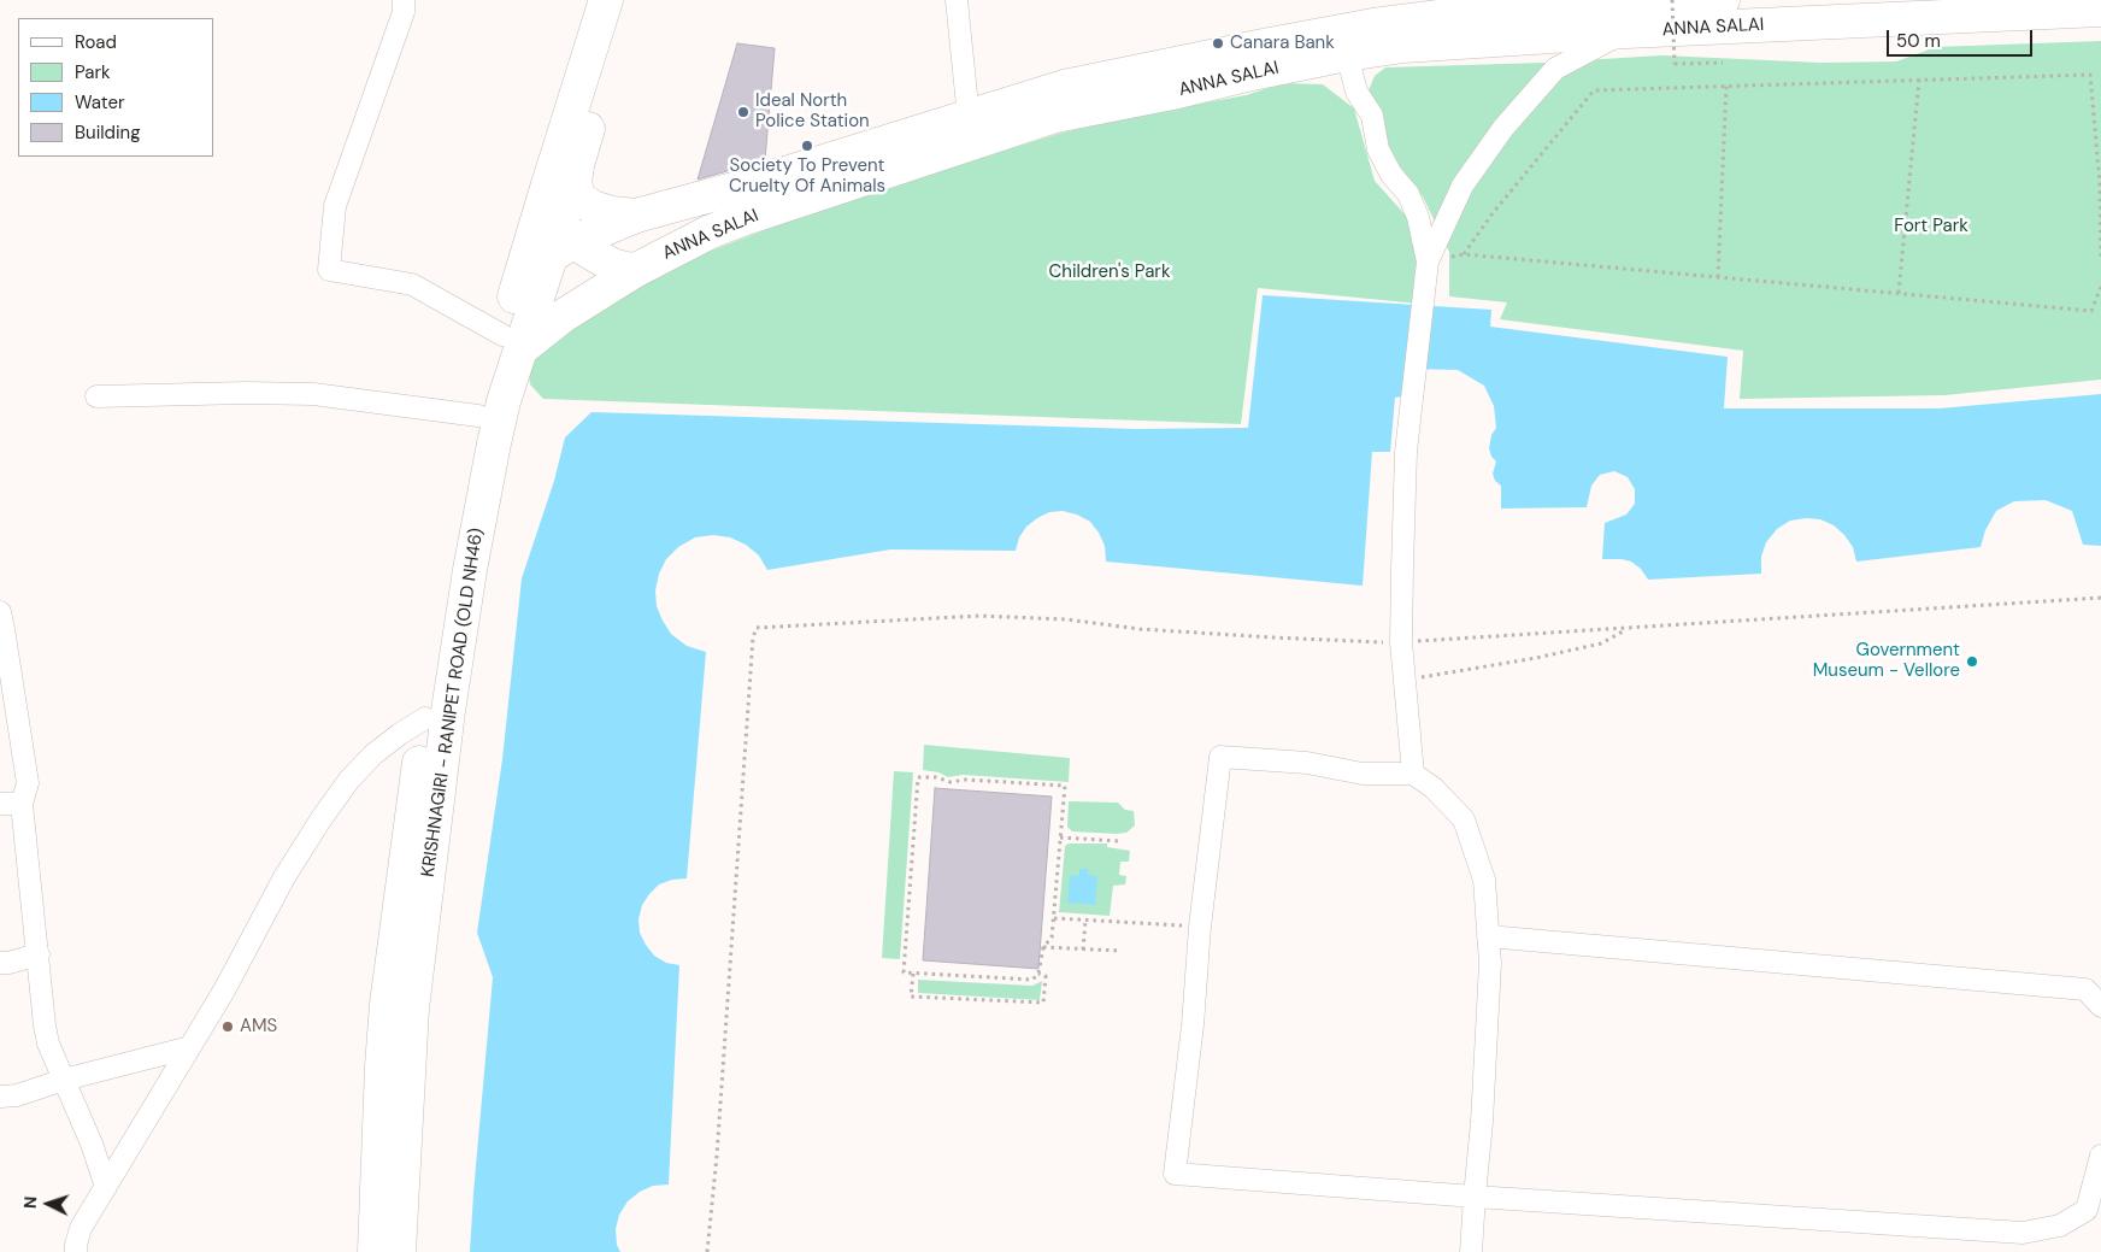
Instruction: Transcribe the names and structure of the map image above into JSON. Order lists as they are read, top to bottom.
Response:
{
  "streets": {
    "main road": ["ANNA SALAI", "KRISHNAGIRI - RANIPET ROAD (OLD NH46)"]
  },
  "crossings": [
    ["ANNA SALAI", "KRISHNAGIRI - RANIPET ROAD (OLD NH46)"]
  ],
  "parks": ["Fort Park", "Children's Park"],
  "places": [
    "Canara Bank",
    "Ideal North Police Station",
    "Society To Prevent Cruelty Of Animals",
    "Government Museum - Vellore",
    "AMS"
  ],
  "legend": [
    "Road",
    "Park",
    "Water",
    "Building"
  ],
  "scale_bar": "50 m",
  "north": "left"
}
